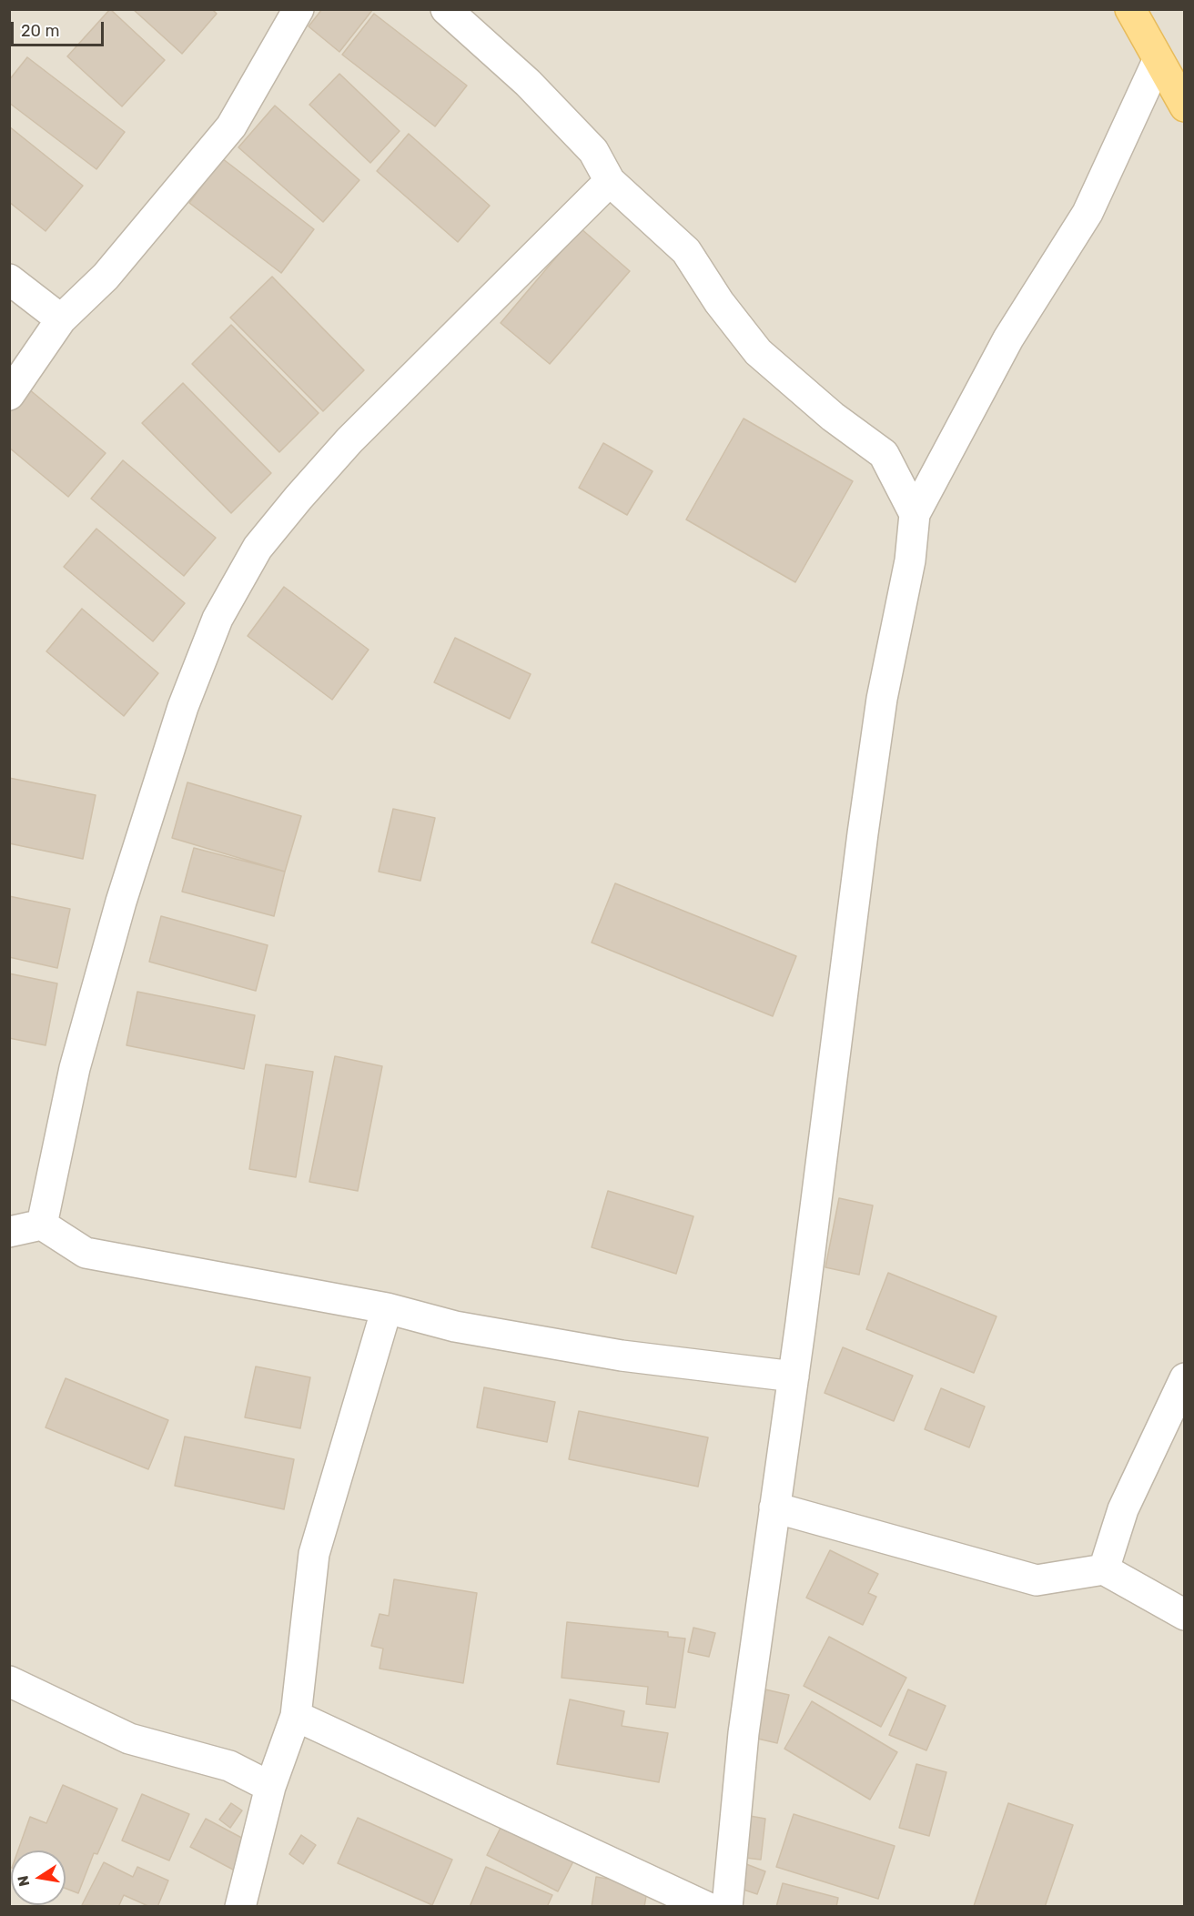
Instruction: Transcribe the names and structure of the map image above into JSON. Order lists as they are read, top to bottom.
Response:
{
  "scale_bar": "20 m",
  "north": "left"
}
